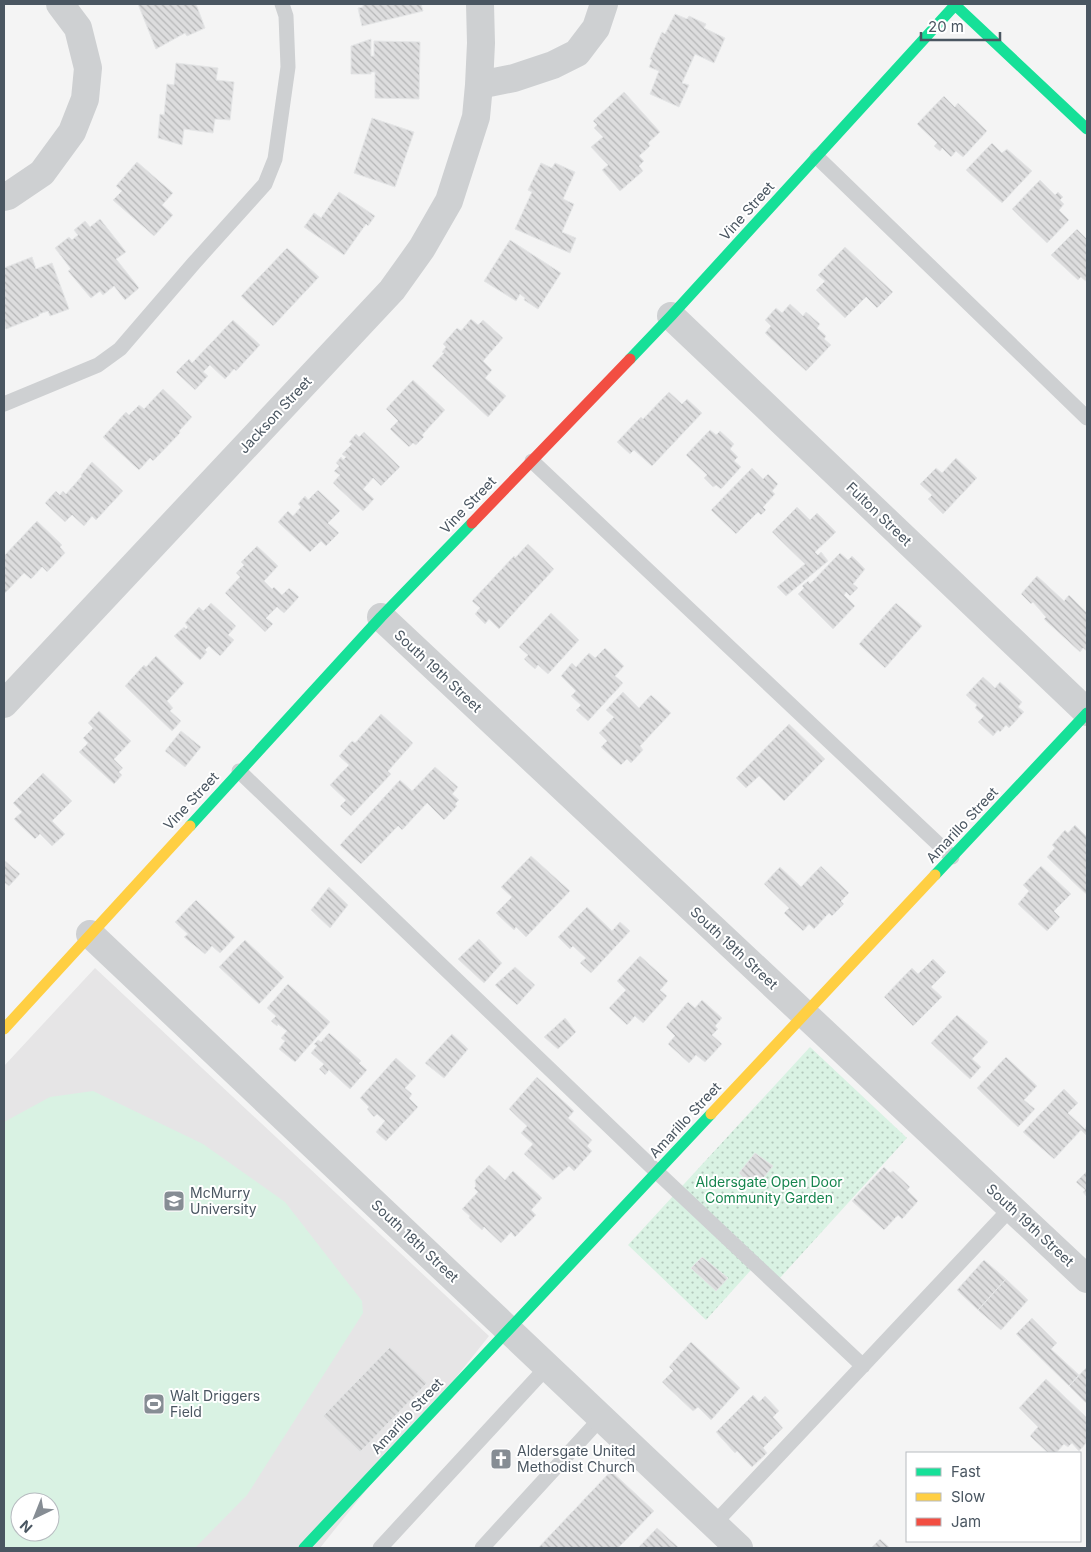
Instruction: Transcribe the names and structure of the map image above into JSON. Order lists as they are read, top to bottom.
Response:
{
  "streets": {
    "street": [
      "Vine Street",
      "Jackson Street",
      "Fulton Street",
      "South 19th Street",
      "Amarillo Street",
      "South 18th Street"
    ]
  },
  "crossings": [
    ["Vine Street", "Fulton Street"],
    ["Vine Street", "South 19th Street"],
    ["Vine Street", "South 18th Street"],
    ["Fulton Street", "Amarillo Street"],
    ["South 19th Street", "Amarillo Street"],
    ["Amarillo Street", "South 18th Street"]
  ],
  "parks": ["Aldersgate Open Door Community Garden"],
  "places": {
    "school or university": ["McMurry University"],
    "sports": ["Walt Driggers Field"],
    "church": ["Aldersgate United Methodist Church"]
  },
  "legend": ["Fast", "Slow", "Jam"],
  "scale_bar": "20 m",
  "north": "bottom left"
}
